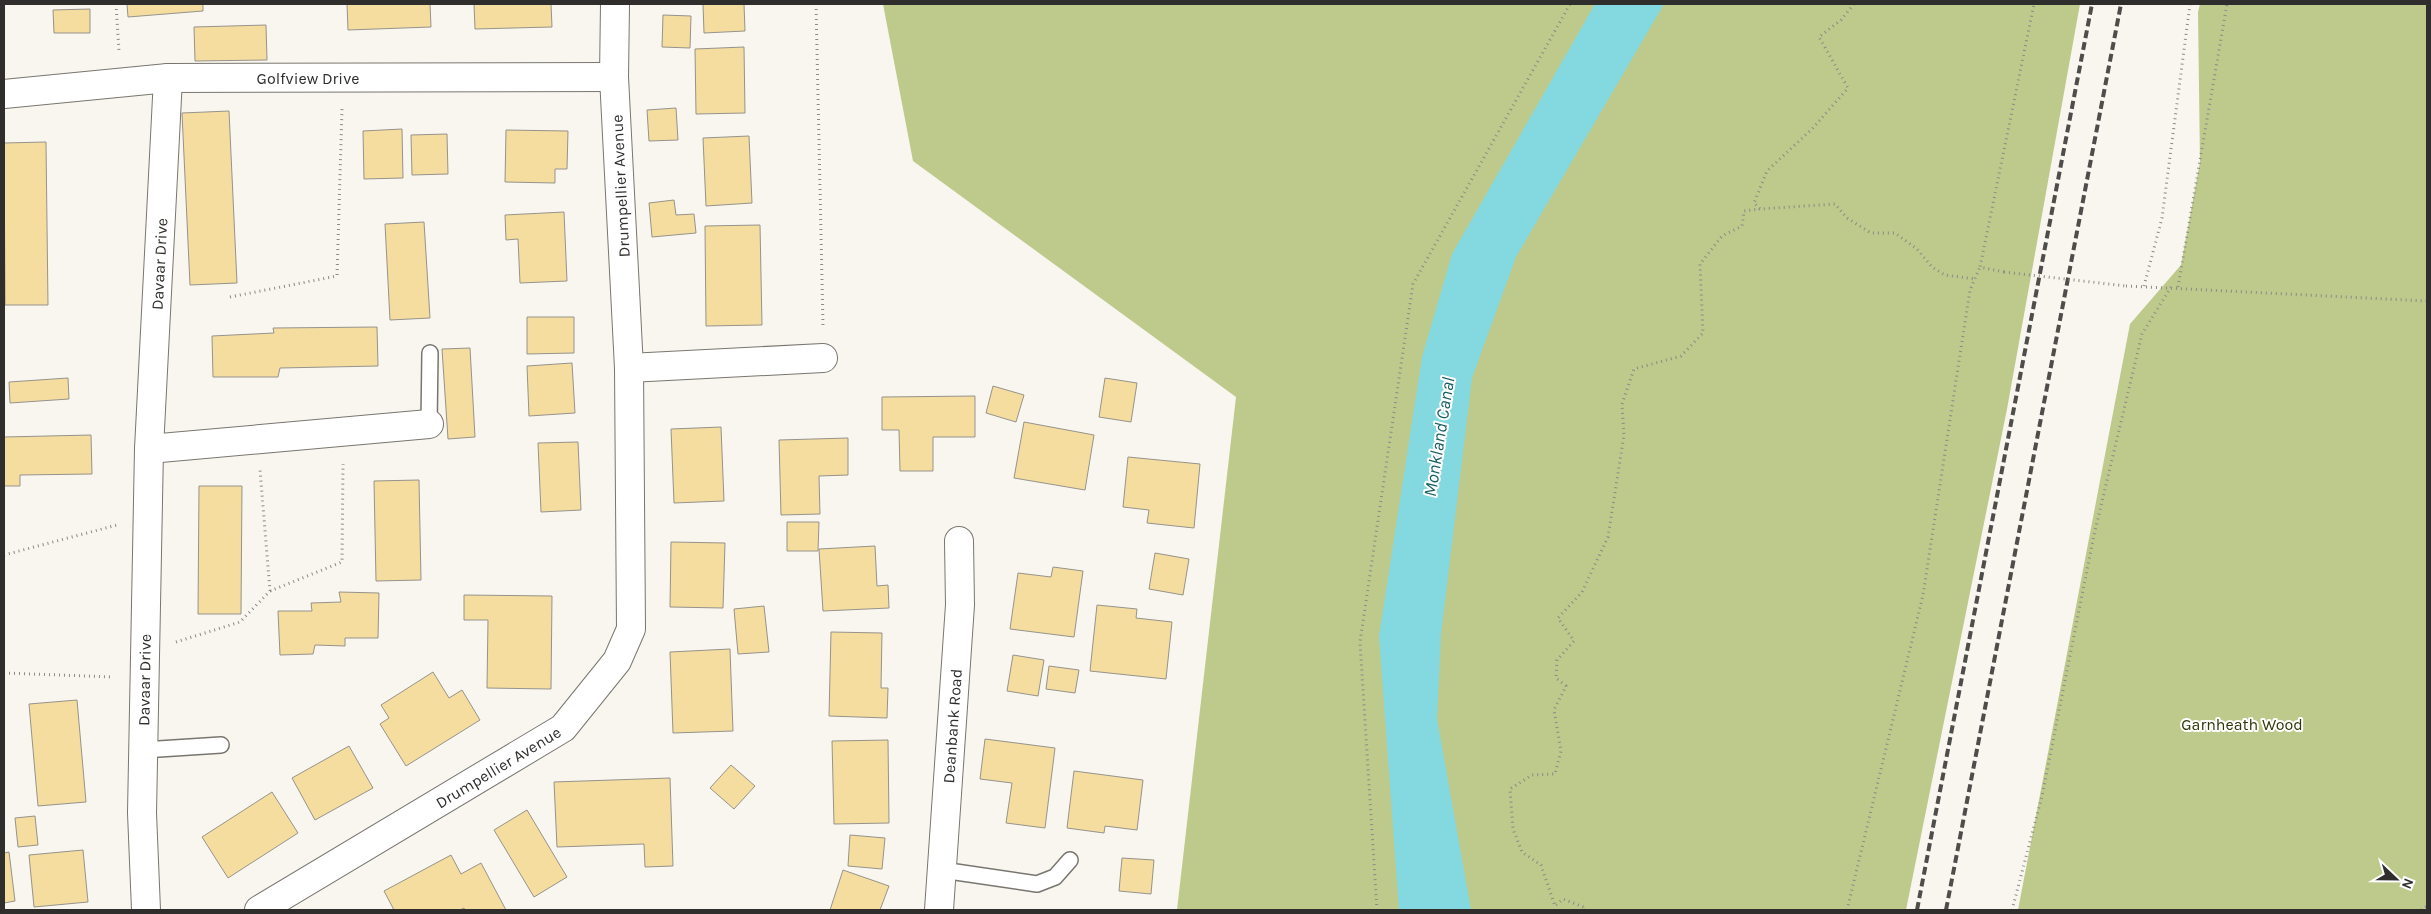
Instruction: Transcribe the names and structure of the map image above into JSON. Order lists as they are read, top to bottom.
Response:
{
  "streets": {
    "street": [
      "Golfview Drive",
      "Drumpellier Avenue",
      "Davaar Drive",
      "Deanbank Road"
    ]
  },
  "crossings": [
    ["Golfview Drive", "Drumpellier Avenue"],
    ["Golfview Drive", "Davaar Drive"]
  ],
  "water": ["Monkland Canal"],
  "parks": ["Garnheath Wood"],
  "north": "right"
}
